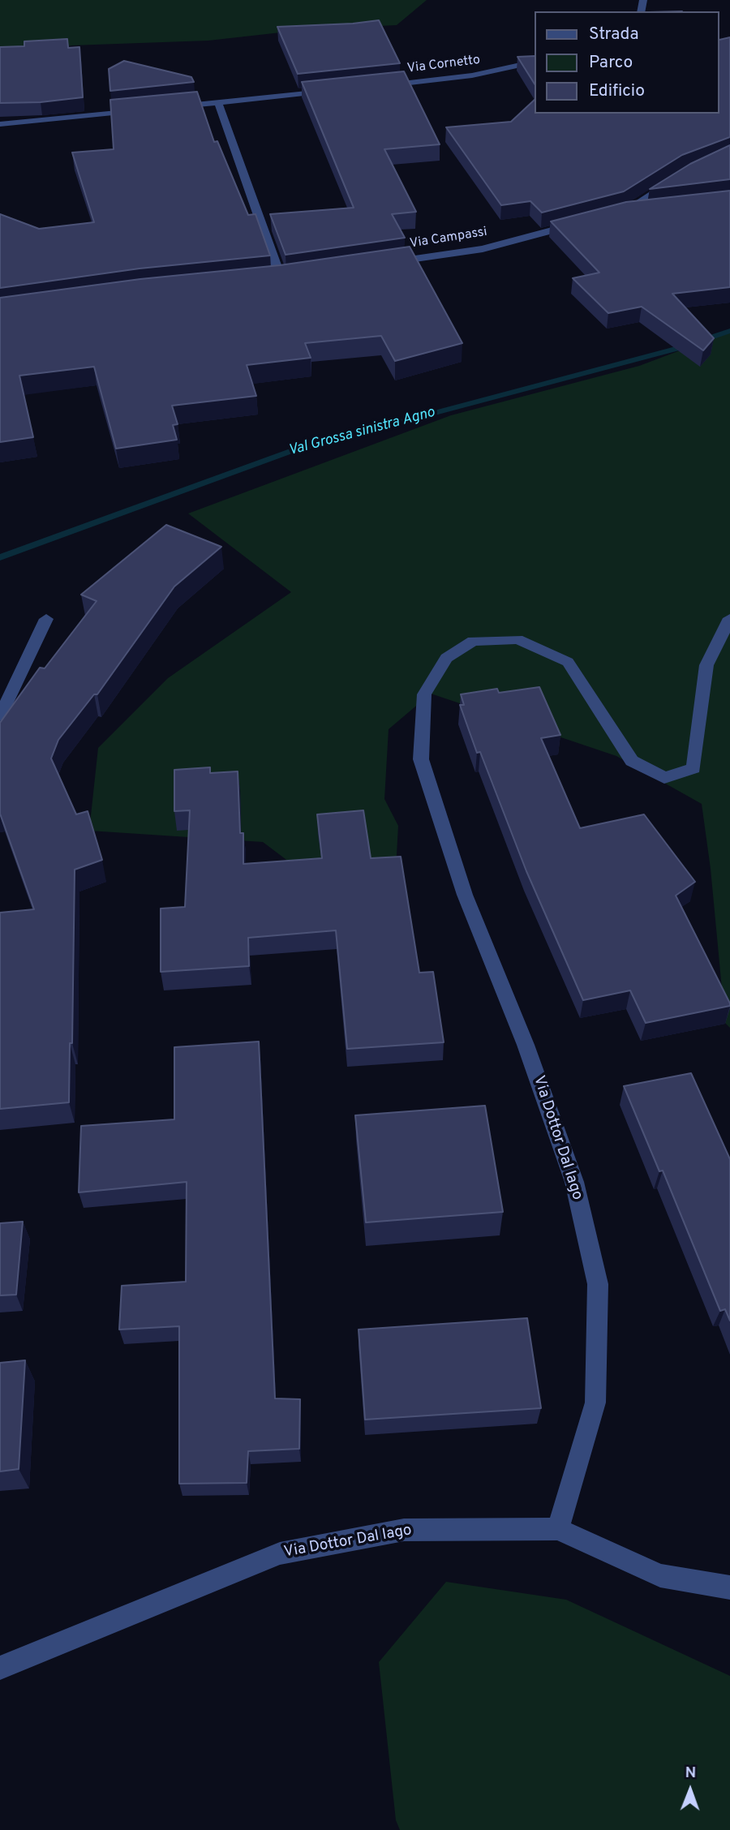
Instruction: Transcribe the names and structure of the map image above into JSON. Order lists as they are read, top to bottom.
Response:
{
  "streets": {
    "street": ["Via Cornetto", "Via Campassi", "Via Dottor Dal lago"]
  },
  "water": ["Val Grossa sinistra Agno"],
  "legend": ["Strada", "Parco", "Edificio"],
  "north": "top"
}
